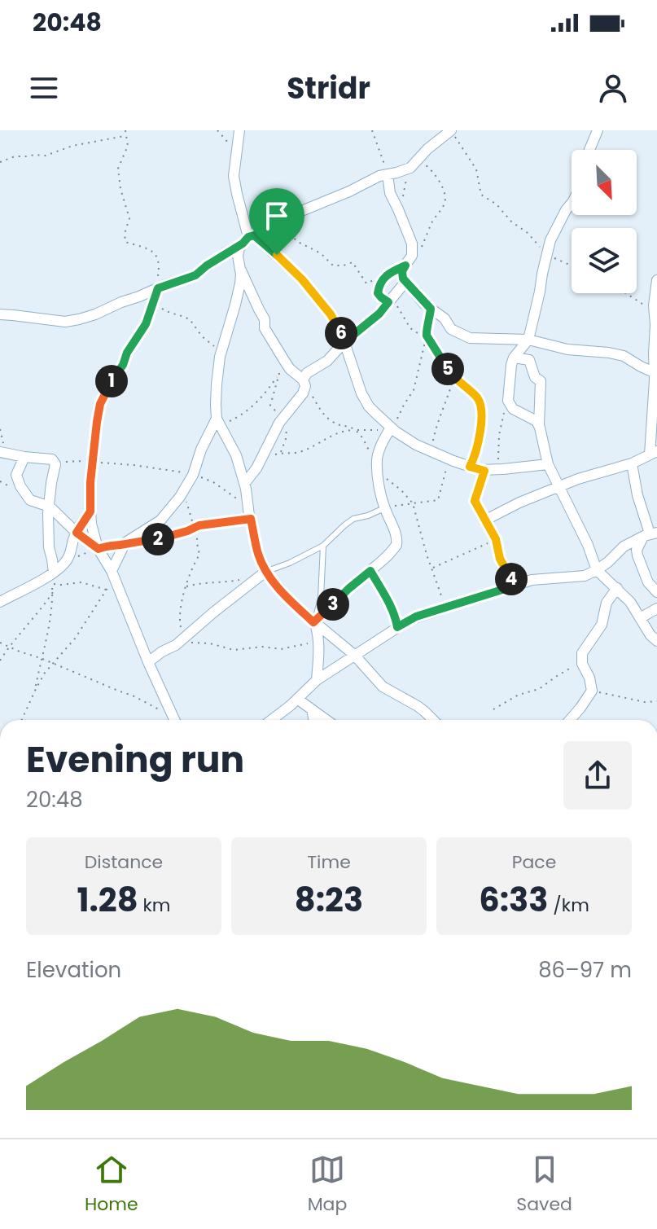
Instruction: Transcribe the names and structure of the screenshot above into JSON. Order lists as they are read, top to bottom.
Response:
{
  "north": "bottom right",
  "page": {
    "status": "20:48",
    "header": "Stridr",
    "pins": [
      "6",
      "5",
      "1",
      "2",
      "4",
      "3"
    ],
    "heading": ["Evening run", "20:48"],
    "stats": [
      ["Distance", "1.28 km"],
      ["Time", "8:23"],
      ["Pace", "6:33 /km"]
    ],
    "chart": ["Elevation", "86–97 m"],
    "tabs": ["Home", "Map", "Saved"]
  }
}
